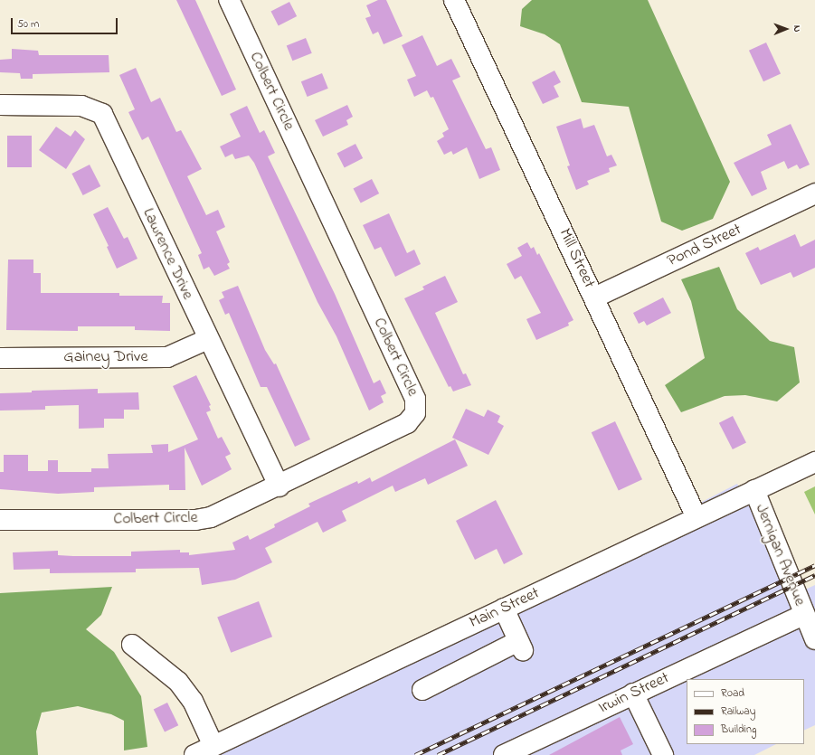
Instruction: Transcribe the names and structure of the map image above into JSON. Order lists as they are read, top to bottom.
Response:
{
  "streets": {
    "street": [
      "Colbert Circle",
      "Pond Street",
      "Lawrence Drive",
      "Mill Street",
      "Gainey Drive",
      "Jernigan Avenue",
      "Main Street",
      "Irwin Street"
    ]
  },
  "crossings": [
    ["Colbert Circle", "Lawrence Drive"],
    ["Pond Street", "Mill Street"],
    ["Lawrence Drive", "Gainey Drive"],
    ["Mill Street", "Main Street"],
    ["Jernigan Avenue", "Main Street"],
    ["Jernigan Avenue", "Irwin Street"]
  ],
  "legend": ["Road", "Railway", "Building"],
  "scale_bar": "50 m",
  "north": "right"
}
